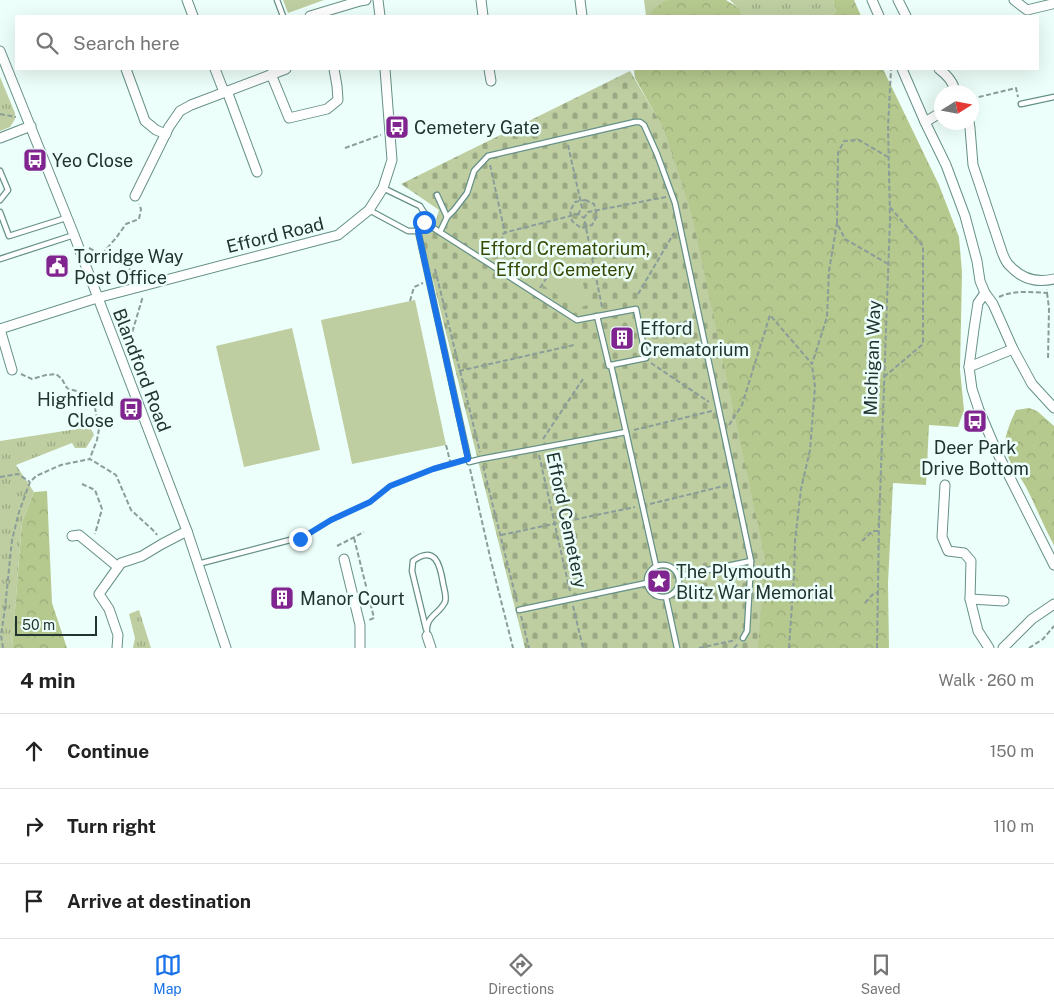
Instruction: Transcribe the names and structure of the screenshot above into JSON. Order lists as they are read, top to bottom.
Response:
{
  "streets": {
    "street": ["Efford Road", "Blandford Road"],
    "path": ["Michigan Way", "Efford Cemetery"]
  },
  "crossings": [
    ["Efford Road", "Blandford Road"]
  ],
  "parks": ["Efford Crematorium, Efford Cemetery"],
  "places": {
    "bus stop": [
      "Cemetery Gate",
      "Yeo Close",
      "Highfield Close",
      "Deer Park Drive Bottom"
    ],
    "public building": ["Torridge Way Post Office"],
    "building": ["Efford Crematorium", "Manor Court"],
    "place": ["The Plymouth Blitz War Memorial"]
  },
  "scale_bar": "50 m",
  "north": "right",
  "page": {
    "search": "Search here",
    "scale": "50 m",
    "heading": ["4 min", "Walk · 260 m"],
    "list": [
      ["Continue", "150 m"],
      ["Turn right", "110 m"],
      "Arrive at destination"
    ],
    "nav": ["Map", "Directions", "Saved"]
  }
}
